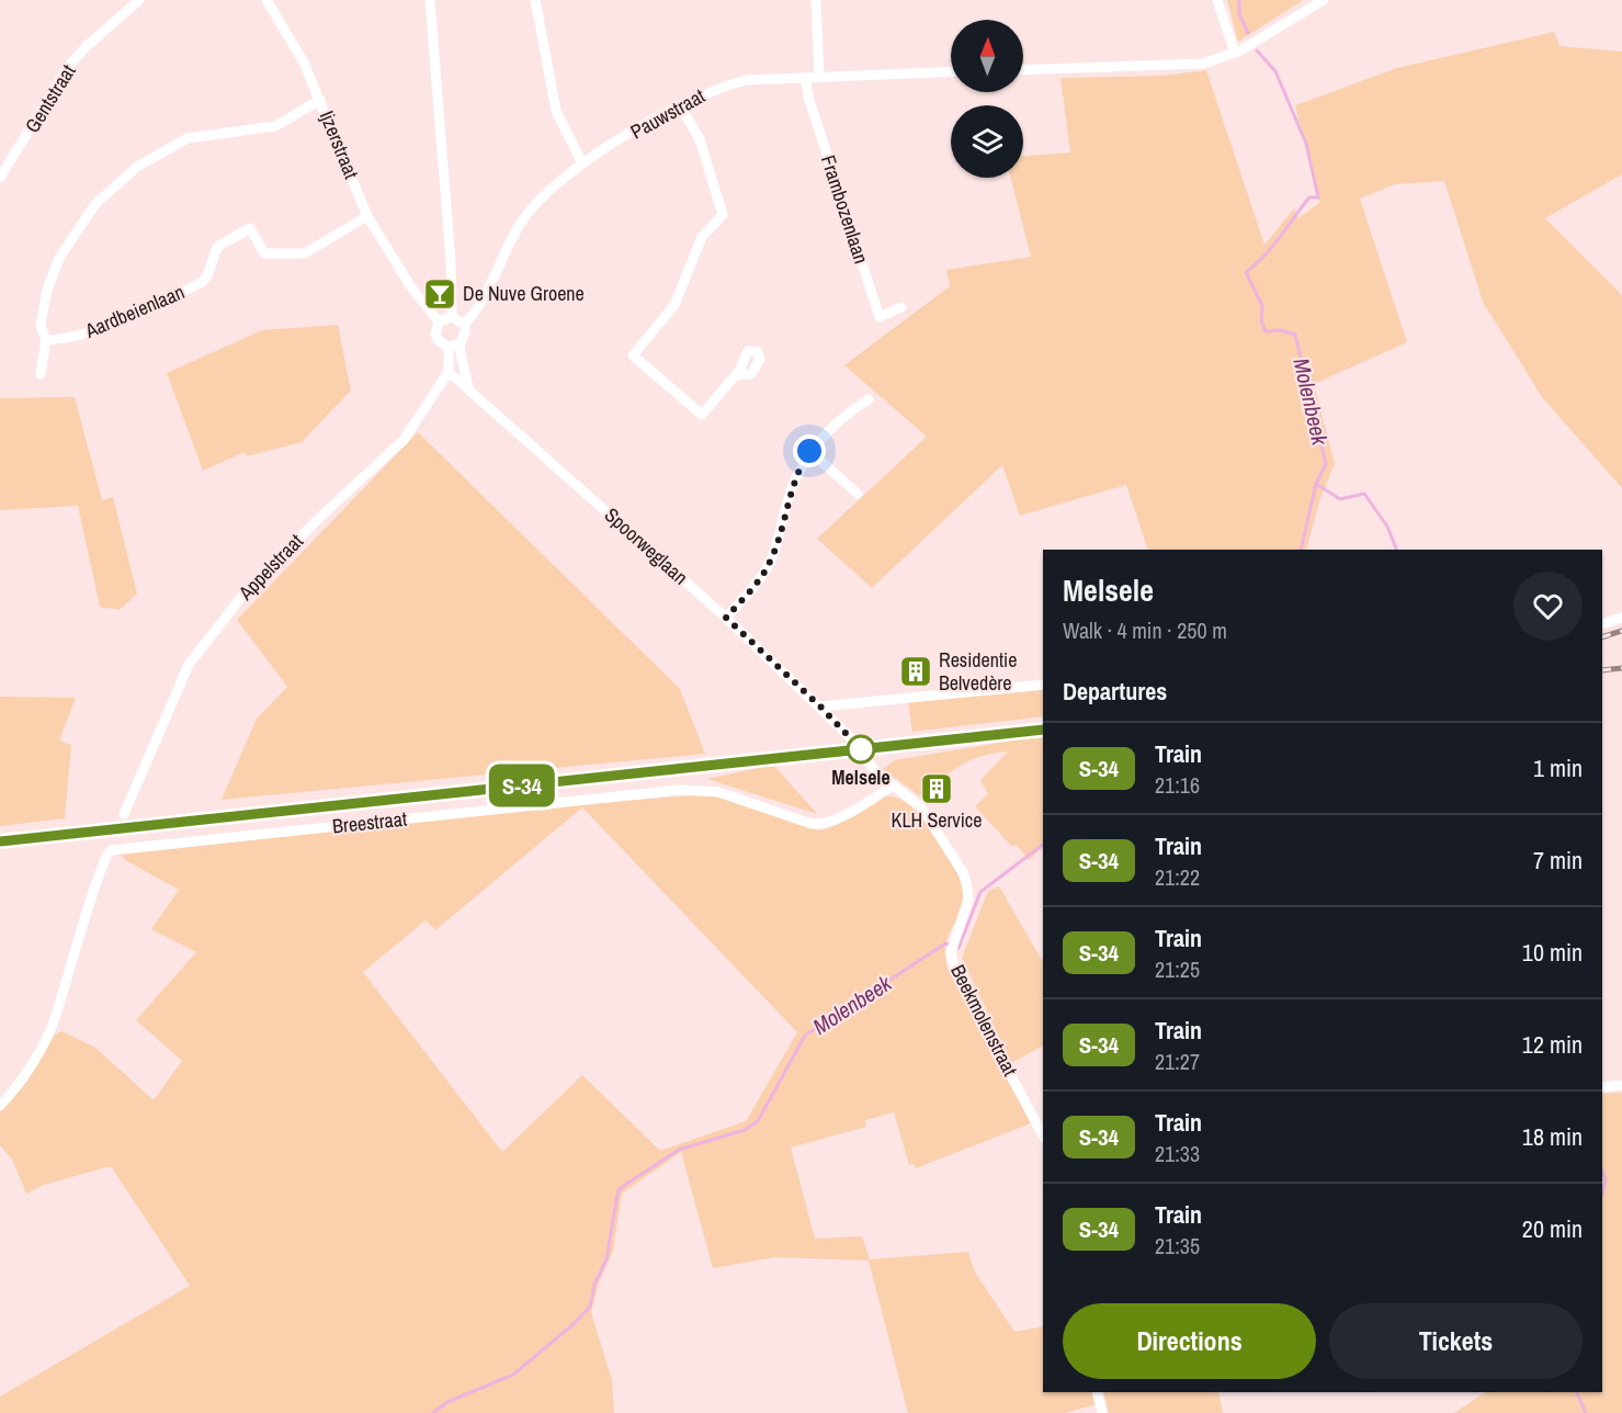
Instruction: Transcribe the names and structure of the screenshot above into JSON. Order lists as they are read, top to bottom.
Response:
{
  "streets": {
    "street": [
      "Gentstraat",
      "Pauwstraat",
      "Ijzerstraat",
      "Frambozenlaan",
      "Aardbeienlaan",
      "Spoorweglaan",
      "Appelstraat",
      "Breestraat",
      "Beekmolenstraat"
    ]
  },
  "crossings": [
    ["Pauwstraat", "Ijzerstraat"],
    ["Pauwstraat", "Frambozenlaan"],
    ["Ijzerstraat", "Aardbeienlaan"],
    ["Spoorweglaan", "Appelstraat"],
    ["Spoorweglaan", "Beekmolenstraat"],
    ["Breestraat", "Beekmolenstraat"]
  ],
  "water": ["Molenbeek"],
  "places": {
    "bar": ["De Nuve Groene"],
    "building": ["Residentie Belvedère", "KLH Service"],
    "other": ["Melsele"]
  },
  "north": "top",
  "page": {
    "on_map": "S-34",
    "heading": [
      ["Melsele", "Walk · 4 min · 250 m"],
      "Departures"
    ],
    "list": [
      {
        "mark": "S-34",
        "name": "Train",
        "note": "21:16",
        "value": "1 min"
      },
      {
        "mark": "S-34",
        "name": "Train",
        "note": "21:22",
        "value": "7 min"
      },
      {
        "mark": "S-34",
        "name": "Train",
        "note": "21:25",
        "value": "10 min"
      },
      {
        "mark": "S-34",
        "name": "Train",
        "note": "21:27",
        "value": "12 min"
      },
      {
        "mark": "S-34",
        "name": "Train",
        "note": "21:33",
        "value": "18 min"
      },
      {
        "mark": "S-34",
        "name": "Train",
        "note": "21:35",
        "value": "20 min"
      }
    ],
    "buttons": ["Directions", "Tickets"]
  }
}
